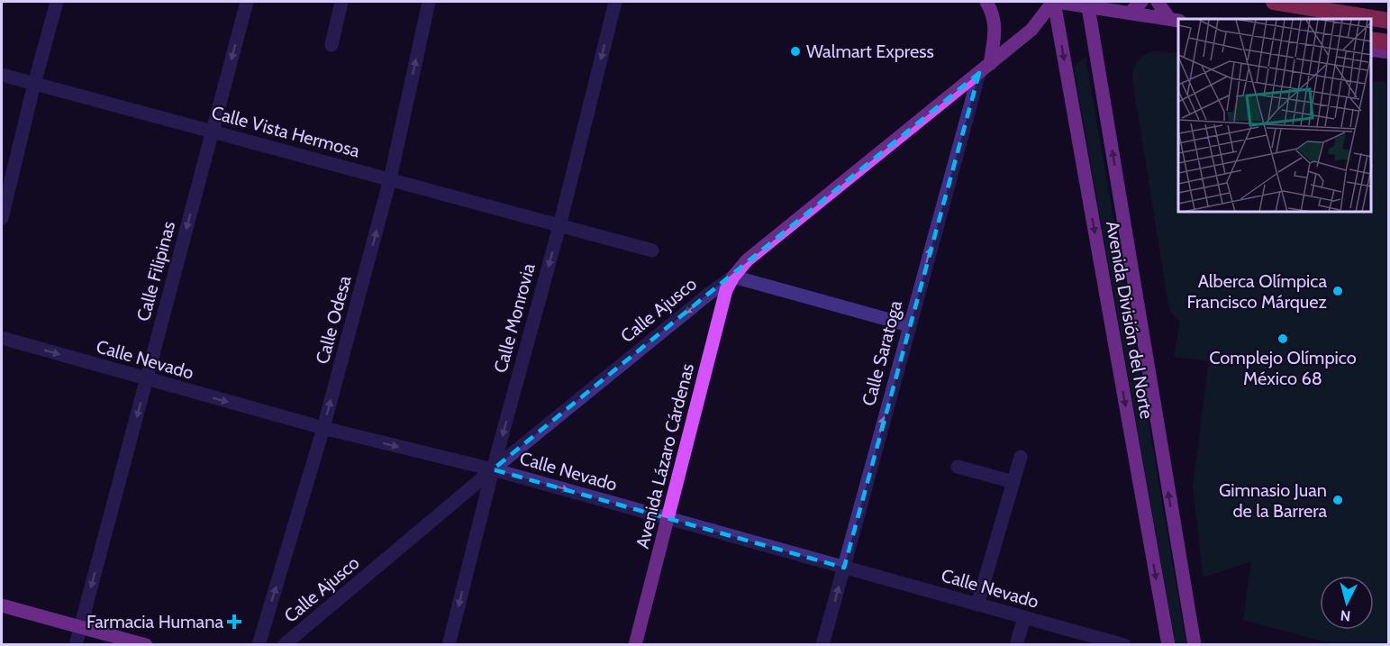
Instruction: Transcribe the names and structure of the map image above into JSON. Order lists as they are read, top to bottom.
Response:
{
  "streets": {
    "main road": ["Calle Ajusco", "Avenida División del Norte", "Avenida Lázaro Cárdenas"],
    "street": [
      "Calle Vista Hermosa",
      "Calle Filipinas",
      "Calle Monrovia",
      "Calle Odesa",
      "Calle Saratoga",
      "Calle Nevado"
    ]
  },
  "crossings": [
    ["Calle Vista Hermosa", "Calle Filipinas"],
    ["Calle Vista Hermosa", "Calle Monrovia"],
    ["Calle Vista Hermosa", "Calle Odesa"],
    ["Calle Filipinas", "Calle Nevado"],
    ["Calle Ajusco", "Calle Monrovia"],
    ["Calle Ajusco", "Avenida División del Norte"],
    ["Calle Ajusco", "Calle Saratoga"],
    ["Calle Ajusco", "Calle Nevado"],
    ["Calle Ajusco", "Avenida Lázaro Cárdenas"],
    ["Calle Monrovia", "Calle Nevado"],
    ["Calle Odesa", "Calle Nevado"],
    ["Calle Saratoga", "Calle Nevado"],
    ["Calle Nevado", "Avenida Lázaro Cárdenas"]
  ],
  "one_way": [
    "Calle Filipinas",
    "Calle Monrovia",
    "Calle Odesa",
    "Calle Saratoga",
    "Calle Nevado"
  ],
  "places": {
    "other": [
      "Walmart Express",
      "Alberca Olímpica Francisco Márquez",
      "Complejo Olímpico México 68",
      "Gimnasio Juan de la Barrera"
    ],
    "health": ["Farmacia Humana"]
  },
  "north": "bottom"
}
